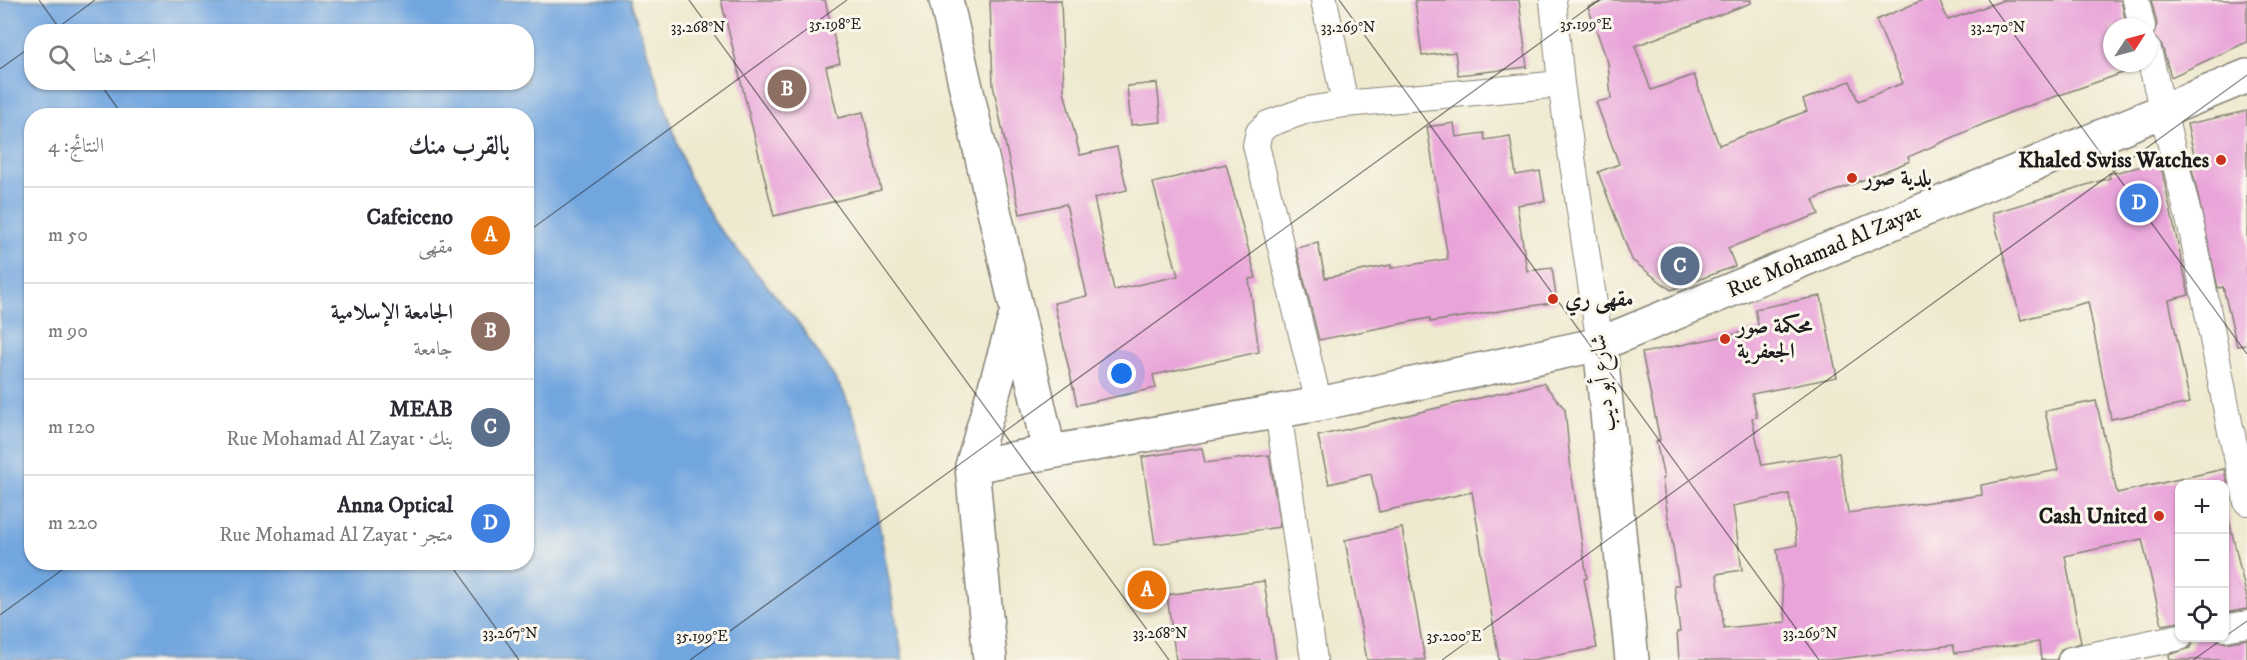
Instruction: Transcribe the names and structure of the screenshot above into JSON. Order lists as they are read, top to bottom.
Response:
{
  "streets": {
    "main road": ["Rue Mohamad Al Zayat", "شارع أبو ديب"]
  },
  "crossings": [
    ["Rue Mohamad Al Zayat", "شارع أبو ديب"]
  ],
  "places": [
    "Khaled Swiss Watches",
    "بلدية صور",
    "مقهى ري",
    "محكمة صور الجعفرية",
    "Cash United"
  ],
  "north": "top right",
  "page": {
    "search": "ابحث هنا",
    "pins": [
      "B",
      "D",
      "C",
      "A"
    ],
    "heading": ["بالقرب منك", "النتائج: 4"],
    "list": [
      {
        "mark": "A",
        "name": "Cafeiceno",
        "note": "مقهى",
        "value": "50 m"
      },
      {
        "mark": "B",
        "name": "الجامعة الإسلامية",
        "note": "جامعة",
        "value": "90 m"
      },
      {
        "mark": "C",
        "name": "MEAB",
        "note": "بنك · Rue Mohamad Al Zayat",
        "value": "120 m"
      },
      {
        "mark": "D",
        "name": "Anna Optical",
        "note": "متجر · Rue Mohamad Al Zayat",
        "value": "220 m"
      }
    ],
    "map_buttons": ["+", "−"]
  },
  "coordinates": [
    "35.198°E",
    "35.199°E",
    "33.268°N",
    "33.269°N",
    "33.270°N",
    "33.267°N",
    "35.200°E"
  ]
}
